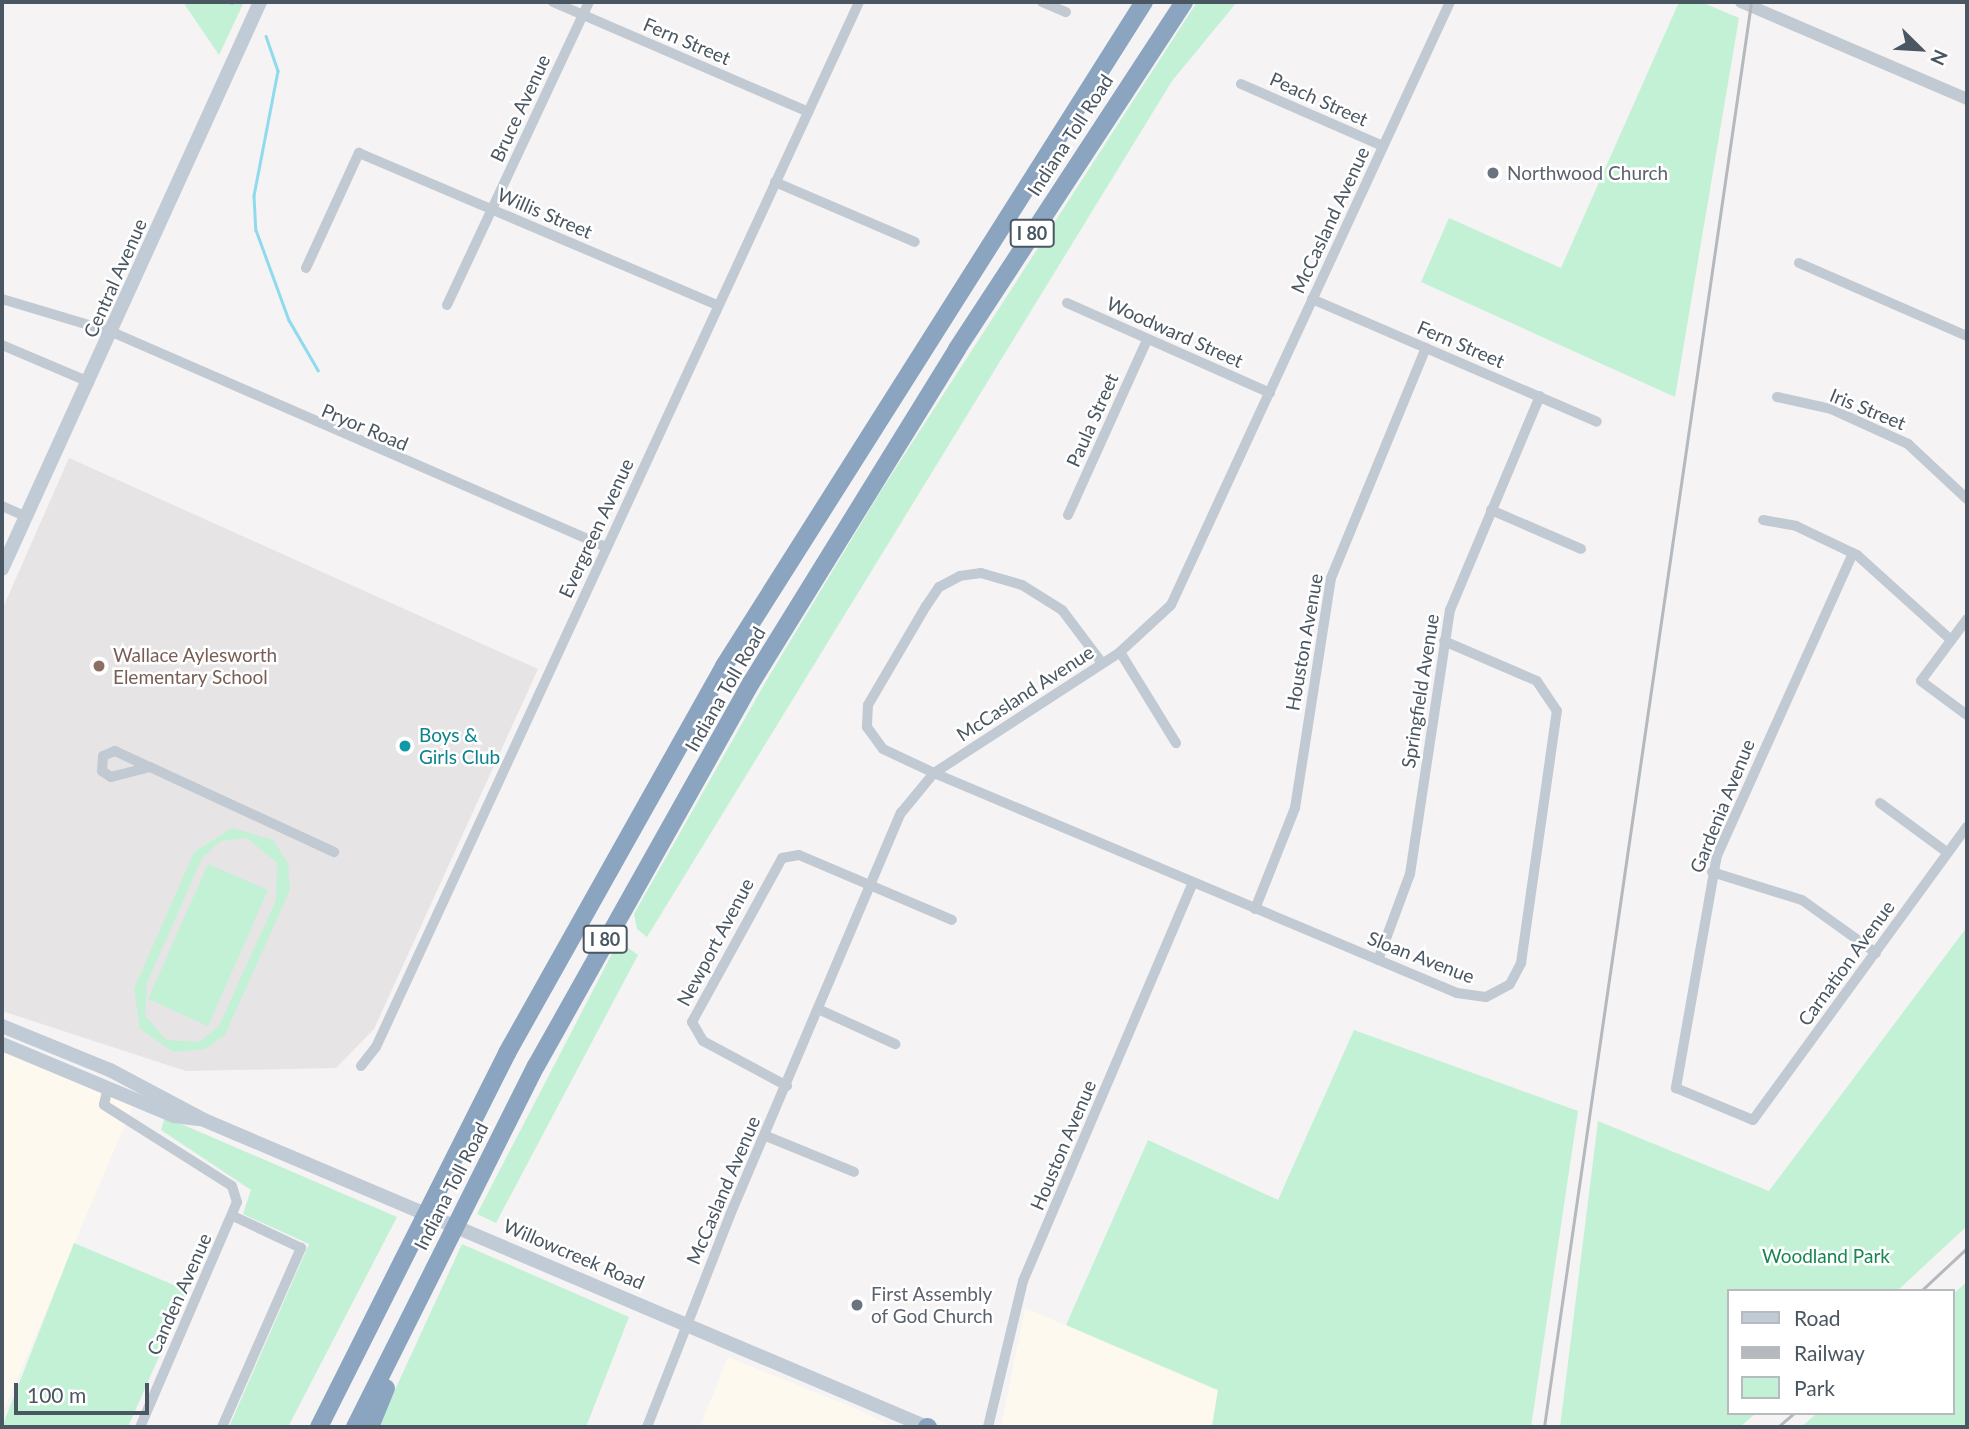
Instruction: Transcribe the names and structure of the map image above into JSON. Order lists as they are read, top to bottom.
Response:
{
  "streets": {
    "highway": ["Indiana Toll Road", "I 80"],
    "main road": ["Central Avenue", "Willowcreek Road"],
    "street": [
      "Fern Street",
      "Peach Street",
      "Bruce Avenue",
      "Willis Street",
      "McCasland Avenue",
      "Woodward Street",
      "Iris Street",
      "Paula Street",
      "Pryor Road",
      "Evergreen Avenue",
      "Houston Avenue",
      "Springfield Avenue",
      "Gardenia Avenue",
      "Newport Avenue",
      "Sloan Avenue",
      "Carnation Avenue",
      "Canden Avenue"
    ]
  },
  "crossings": [
    ["Fern Street", "Bruce Avenue"],
    ["Fern Street", "McCasland Avenue"],
    ["Fern Street", "Evergreen Avenue"],
    ["Fern Street", "Houston Avenue"],
    ["Fern Street", "Springfield Avenue"],
    ["Peach Street", "McCasland Avenue"],
    ["Bruce Avenue", "Willis Street"],
    ["Willis Street", "Evergreen Avenue"],
    ["McCasland Avenue", "Woodward Street"],
    ["McCasland Avenue", "Newport Avenue"],
    ["McCasland Avenue", "Sloan Avenue"],
    ["McCasland Avenue", "Willowcreek Road"],
    ["Central Avenue", "Pryor Road"],
    ["Woodward Street", "Paula Street"],
    ["Pryor Road", "Evergreen Avenue"],
    ["Houston Avenue", "Sloan Avenue"],
    ["Springfield Avenue", "Sloan Avenue"],
    ["Gardenia Avenue", "Carnation Avenue"],
    ["Willowcreek Road", "Canden Avenue"]
  ],
  "parks": ["Woodland Park"],
  "places": [
    "Northwood Church",
    "Wallace Aylesworth Elementary School",
    "Boys & Girls Club",
    "First Assembly of God Church"
  ],
  "legend": ["Road", "Railway", "Park"],
  "scale_bar": "100 m",
  "north": "bottom right"
}
